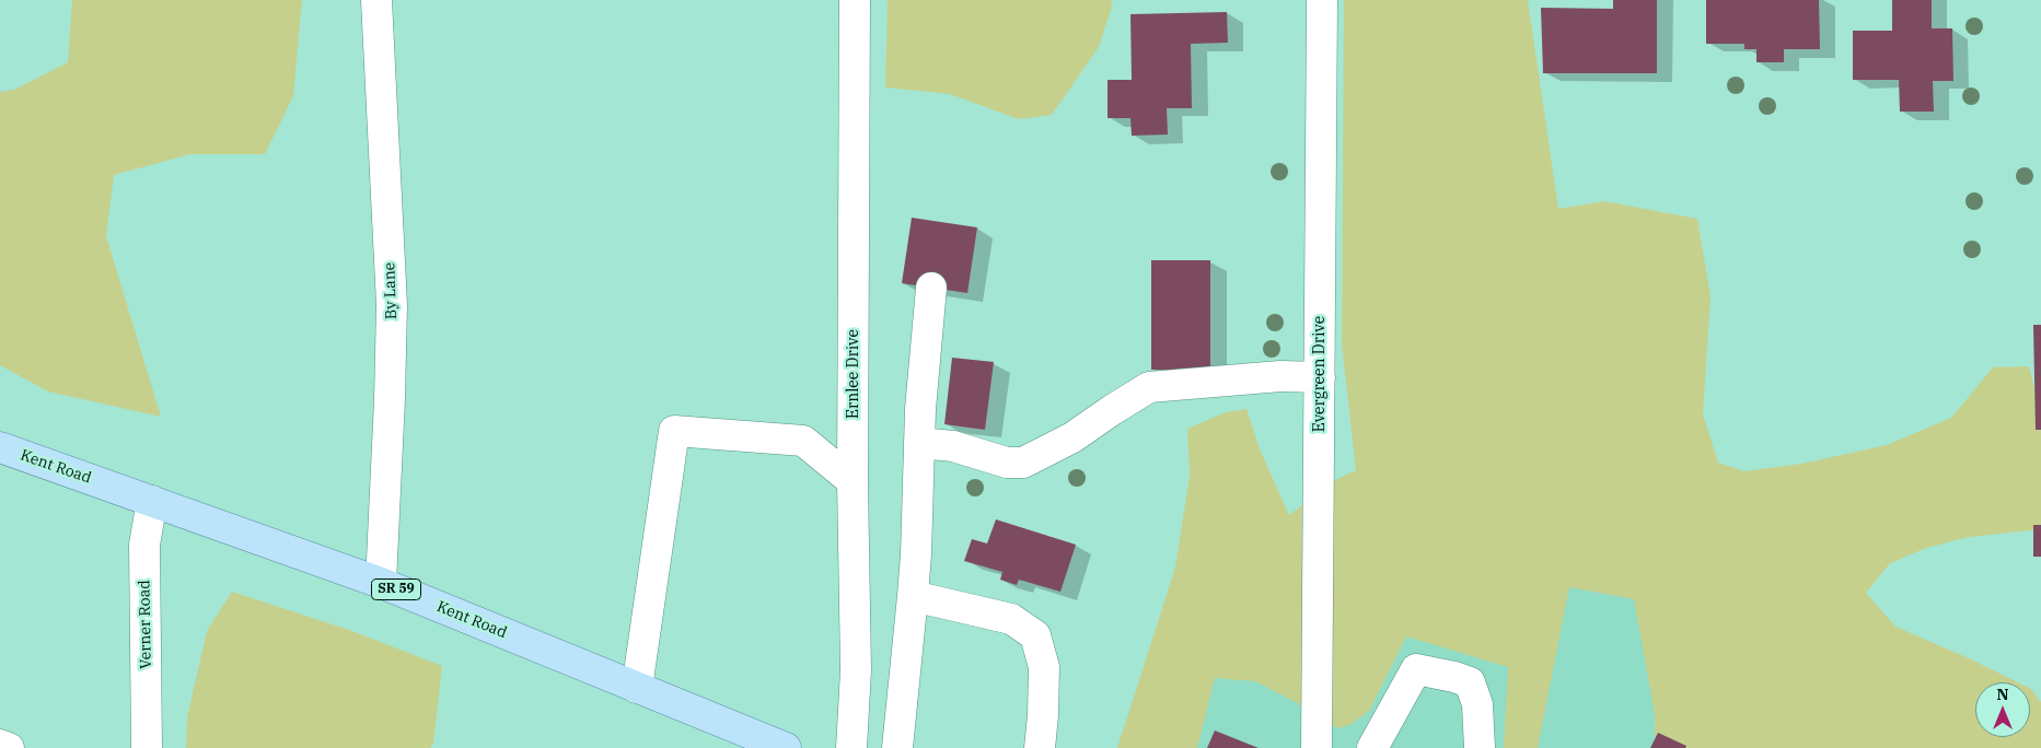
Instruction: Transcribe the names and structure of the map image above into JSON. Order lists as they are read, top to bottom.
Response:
{
  "streets": {
    "main road": ["Kent Road", "SR 59"],
    "street": [
      "By Lane",
      "Ernlee Drive",
      "Evergreen Drive",
      "Verner Road"
    ]
  },
  "crossings": [
    ["By Lane", "Kent Road"],
    ["Kent Road", "Verner Road"]
  ],
  "north": "top"
}
